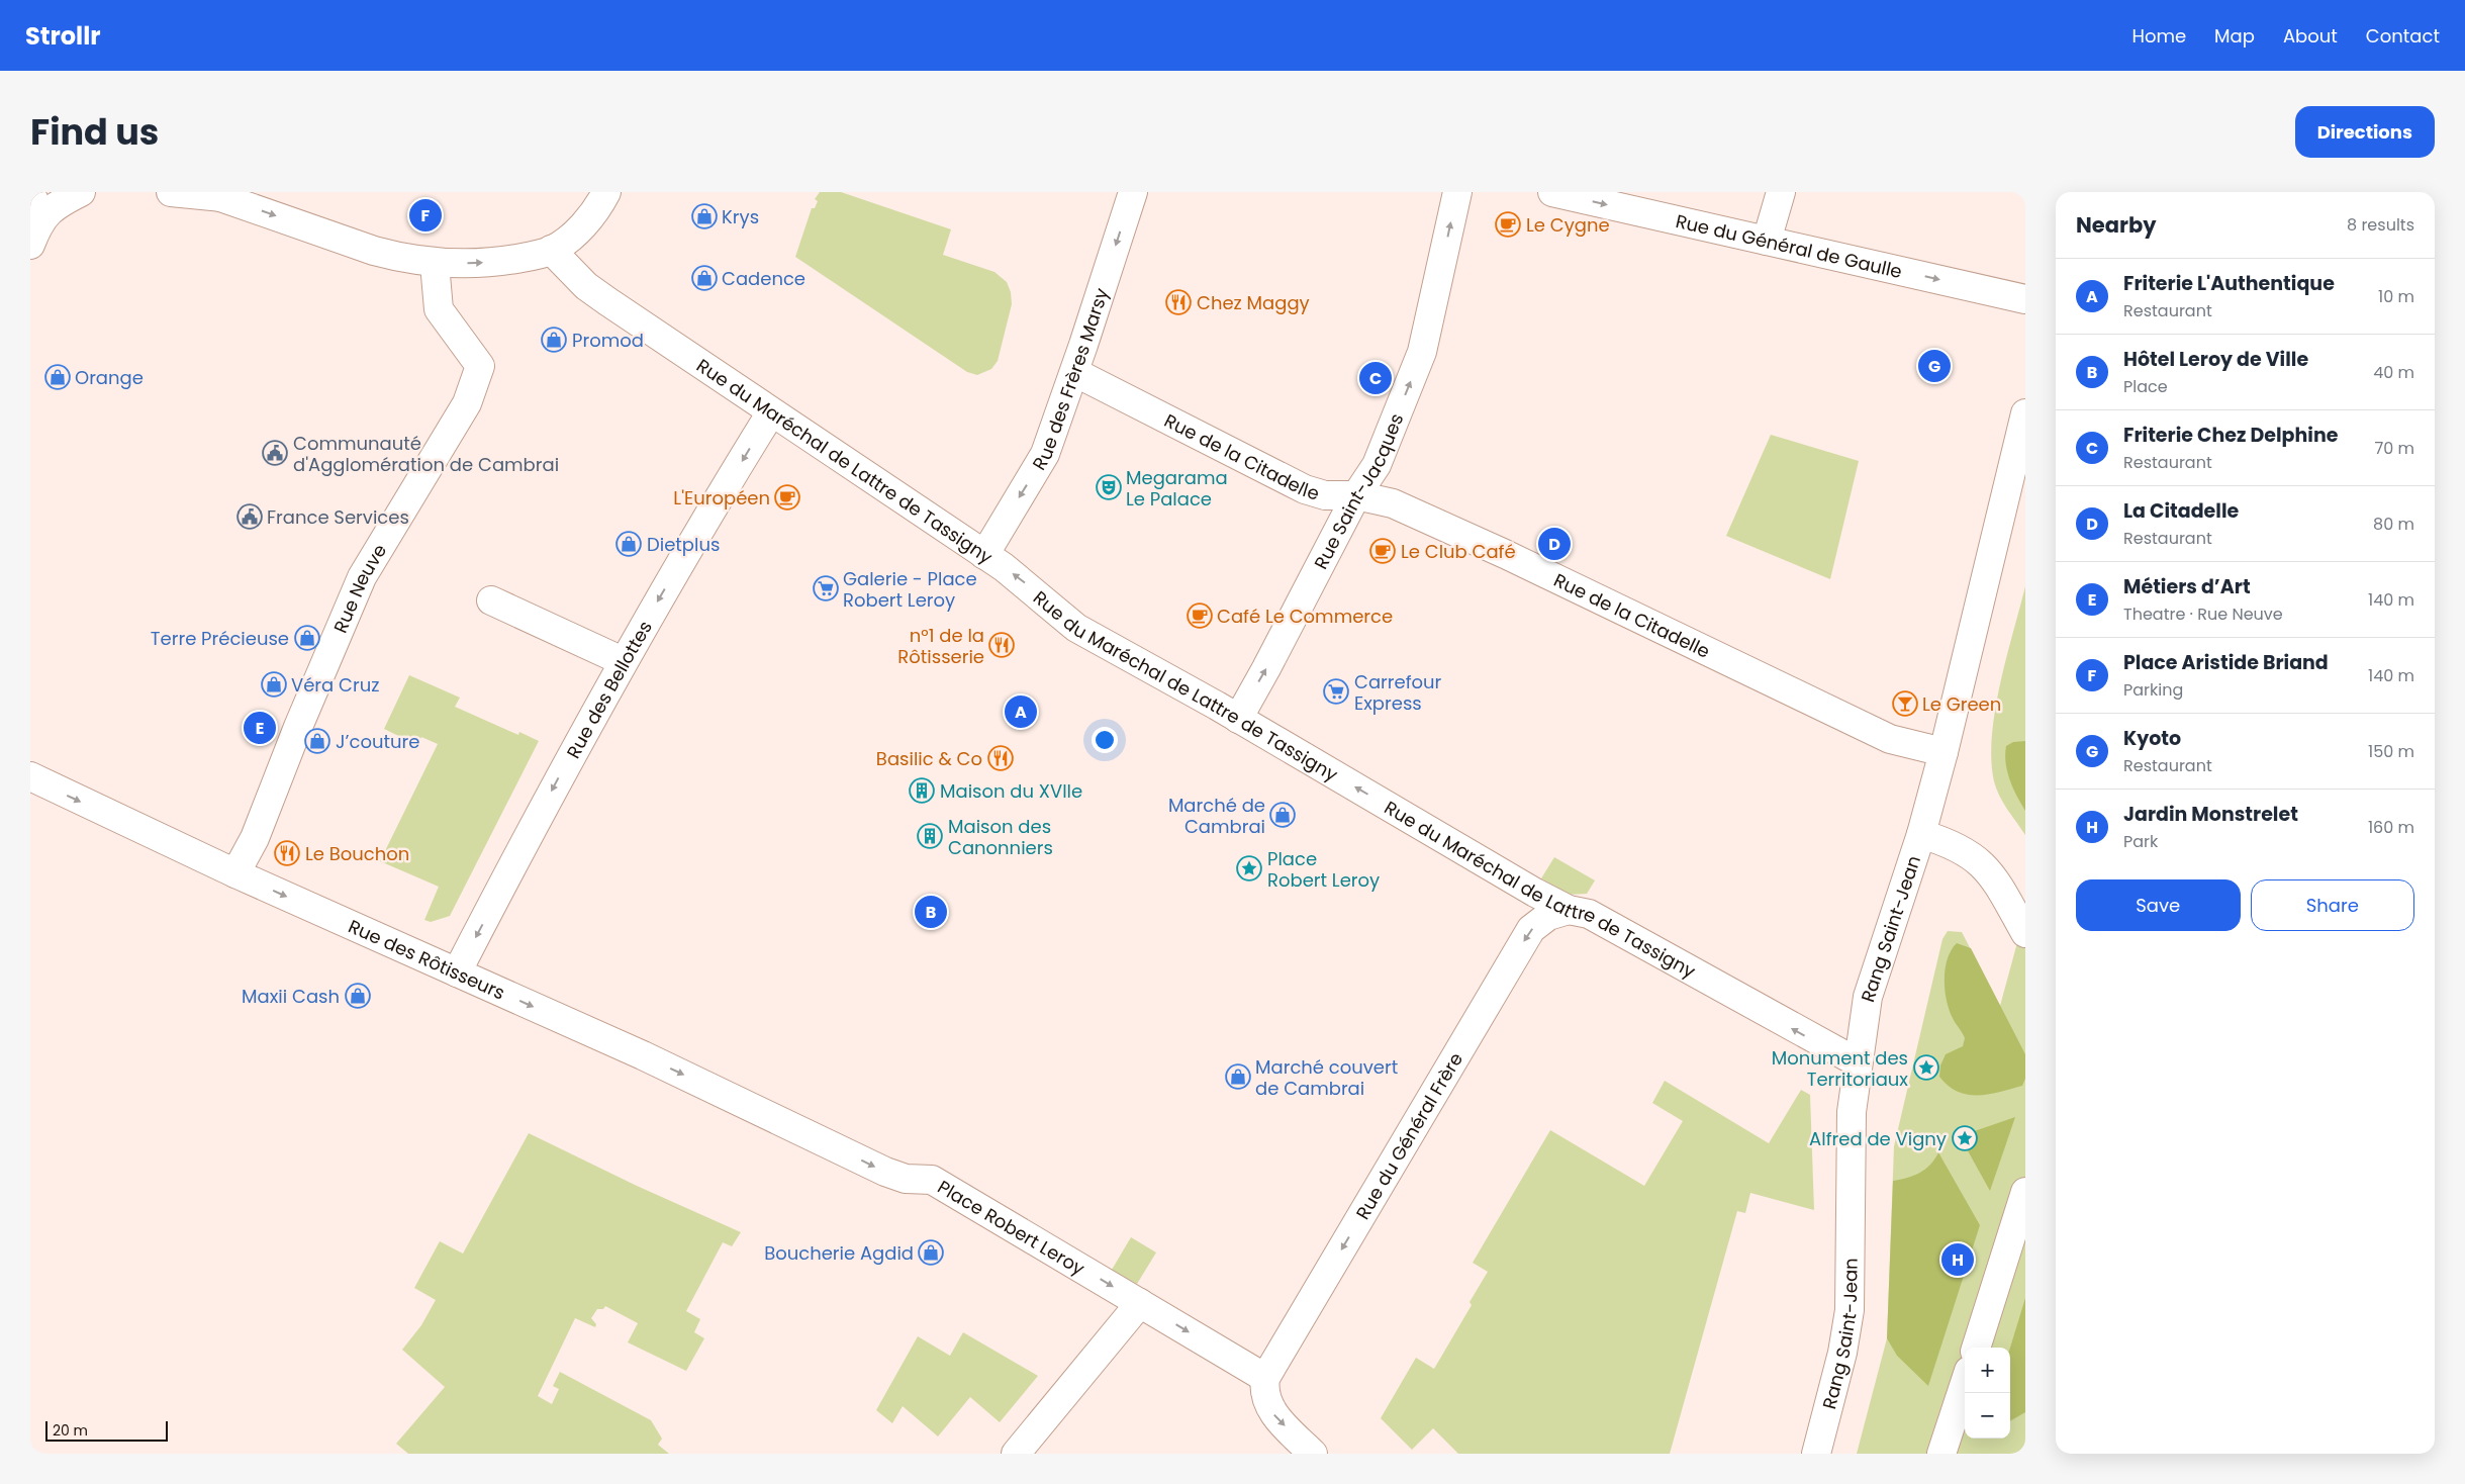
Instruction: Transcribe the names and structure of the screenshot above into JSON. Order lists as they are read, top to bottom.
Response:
{
  "streets": {
    "street": [
      "Rue du Général de Gaulle",
      "Rue des Frères Marsy",
      "Rue de la Citadelle",
      "Rue du Maréchal de Lattre de Tassigny",
      "Rue Saint-Jacques",
      "Rue Neuve",
      "Rue des Bellottes",
      "Rang Saint-Jean",
      "Rue des Rôtisseurs",
      "Rue du Général Frère",
      "Place Robert Leroy"
    ]
  },
  "crossings": [
    ["Rue des Frères Marsy", "Rue de la Citadelle"],
    ["Rue des Frères Marsy", "Rue du Maréchal de Lattre de Tassigny"],
    ["Rue de la Citadelle", "Rue Saint-Jacques"],
    ["Rue de la Citadelle", "Rang Saint-Jean"],
    ["Rue du Maréchal de Lattre de Tassigny", "Rue Saint-Jacques"],
    ["Rue du Maréchal de Lattre de Tassigny", "Rue des Bellottes"],
    ["Rue du Maréchal de Lattre de Tassigny", "Rang Saint-Jean"],
    ["Rue du Maréchal de Lattre de Tassigny", "Rue du Général Frère"],
    ["Rue Neuve", "Rue des Rôtisseurs"],
    ["Rue des Bellottes", "Rue des Rôtisseurs"],
    ["Rue des Rôtisseurs", "Place Robert Leroy"],
    ["Rue du Général Frère", "Place Robert Leroy"]
  ],
  "one_way": [
    "Rue du Général de Gaulle",
    "Rue des Frères Marsy",
    "Rue du Maréchal de Lattre de Tassigny",
    "Rue Saint-Jacques",
    "Rue des Bellottes",
    "Rue des Rôtisseurs",
    "Rue du Général Frère",
    "Place Robert Leroy"
  ],
  "places": {
    "shop": [
      "Krys",
      "Cadence",
      "Promod",
      "Orange",
      "Dietplus",
      "Terre Précieuse",
      "Véra Cruz",
      "J’couture",
      "Marché de Cambrai",
      "Maxii Cash",
      "Marché couvert de Cambrai",
      "Boucherie Agdid"
    ],
    "cafe": [
      "Le Cygne",
      "L'Européen",
      "Le Club Café",
      "Café Le Commerce"
    ],
    "restaurant": [
      "Chez Maggy",
      "n°1 de la Rôtisserie",
      "Basilic & Co",
      "Le Bouchon"
    ],
    "public building": ["Communauté d'Agglomération de Cambrai", "France Services"],
    "theatre": ["Megarama Le Palace"],
    "supermarket": ["Galerie - Place Robert Leroy", "Carrefour Express"],
    "bar": ["Le Green"],
    "building": ["Maison du XVIIe", "Maison des Canonniers"],
    "place": ["Place Robert Leroy", "Monument des Territoriaux", "Alfred de Vigny"]
  },
  "scale_bar": "20 m",
  "page": {
    "header": "Strollr",
    "nav": [
      "Home",
      "Map",
      "About",
      "Contact"
    ],
    "title": "Find us",
    "buttons": [
      "Directions",
      ["Save", "Share"]
    ],
    "heading": ["Nearby", "8 results"],
    "pins": [
      "F",
      "G",
      "C",
      "D",
      "A",
      "E",
      "B",
      "H"
    ],
    "list": [
      {
        "mark": "A",
        "name": "Friterie L'Authentique",
        "note": "Restaurant",
        "value": "10 m"
      },
      {
        "mark": "B",
        "name": "Hôtel Leroy de Ville",
        "note": "Place",
        "value": "40 m"
      },
      {
        "mark": "C",
        "name": "Friterie Chez Delphine",
        "note": "Restaurant",
        "value": "70 m"
      },
      {
        "mark": "D",
        "name": "La Citadelle",
        "note": "Restaurant",
        "value": "80 m"
      },
      {
        "mark": "E",
        "name": "Métiers d’Art",
        "note": "Theatre · Rue Neuve",
        "value": "140 m"
      },
      {
        "mark": "F",
        "name": "Place Aristide Briand",
        "note": "Parking",
        "value": "140 m"
      },
      {
        "mark": "G",
        "name": "Kyoto",
        "note": "Restaurant",
        "value": "150 m"
      },
      {
        "mark": "H",
        "name": "Jardin Monstrelet",
        "note": "Park",
        "value": "160 m"
      }
    ],
    "map_buttons": ["+", "−"],
    "scale": "20 m"
  }
}
